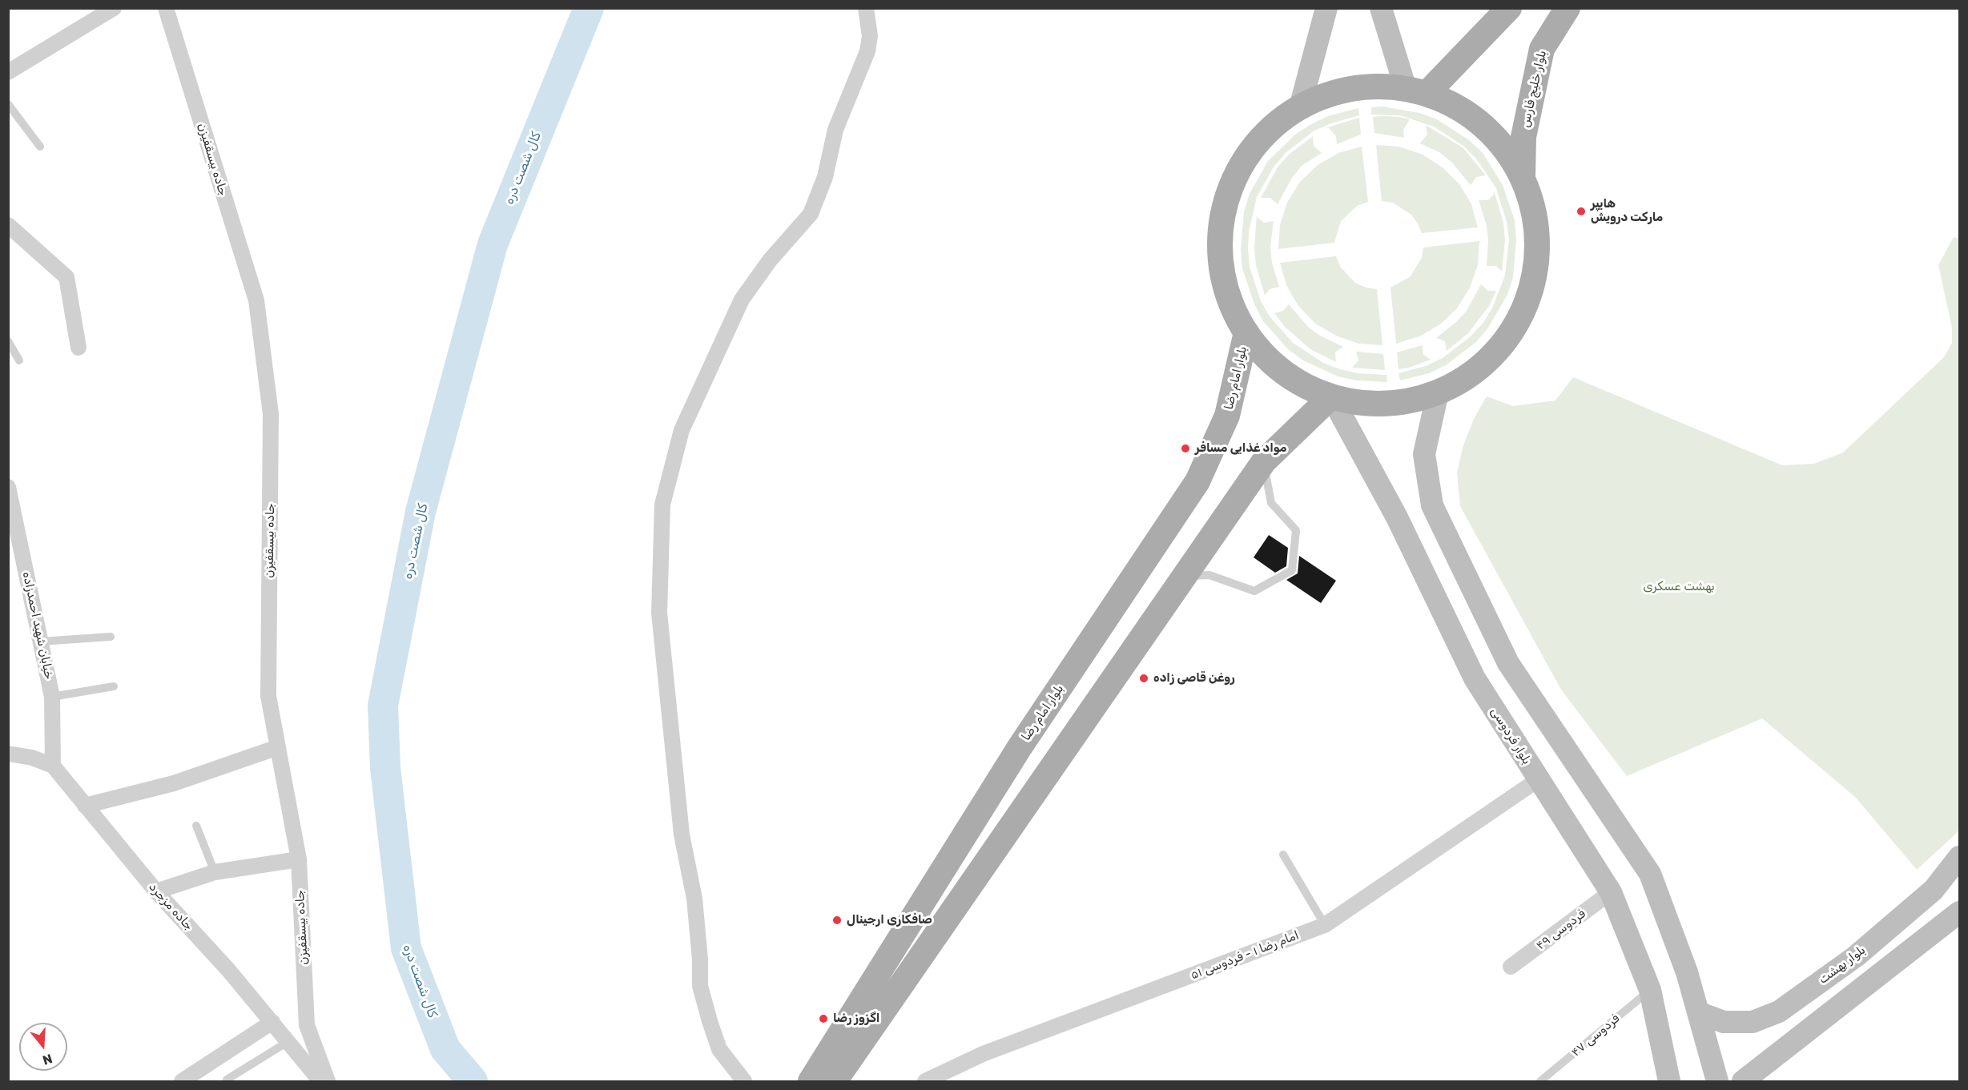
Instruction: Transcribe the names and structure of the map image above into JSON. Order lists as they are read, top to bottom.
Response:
{
  "streets": {
    "main road": [
      "بلوار خلیج فارس",
      "بلوار امام رضا",
      "بلوار فردوسی",
      "بلوار بهشت"
    ],
    "street": [
      "جاده بیسقفیزن",
      "خیابان شهید احمدزاده",
      "جاده مزجرد",
      "فردوسی ۴۹",
      "امام رضا ۱ - فردوسی ۵۱"
    ],
    "lane": ["فردوسی ۴۷"]
  },
  "crossings": [
    ["خیابان شهید احمدزاده", "جاده مزجرد"],
    ["بلوار فردوسی", "فردوسی ۴۹"],
    ["بلوار فردوسی", "امام رضا ۱ - فردوسی ۵۱"],
    ["بلوار فردوسی", "فردوسی ۴۷"]
  ],
  "water": ["کال شصت دره"],
  "parks": ["بهشت عسکری"],
  "places": [
    "هایپر مارکت درویش",
    "مواد غذایی مسافر",
    "روغن قاصی زاده",
    "صافکاری ارجینال",
    "اگزوز رضا"
  ],
  "north": "bottom"
}
